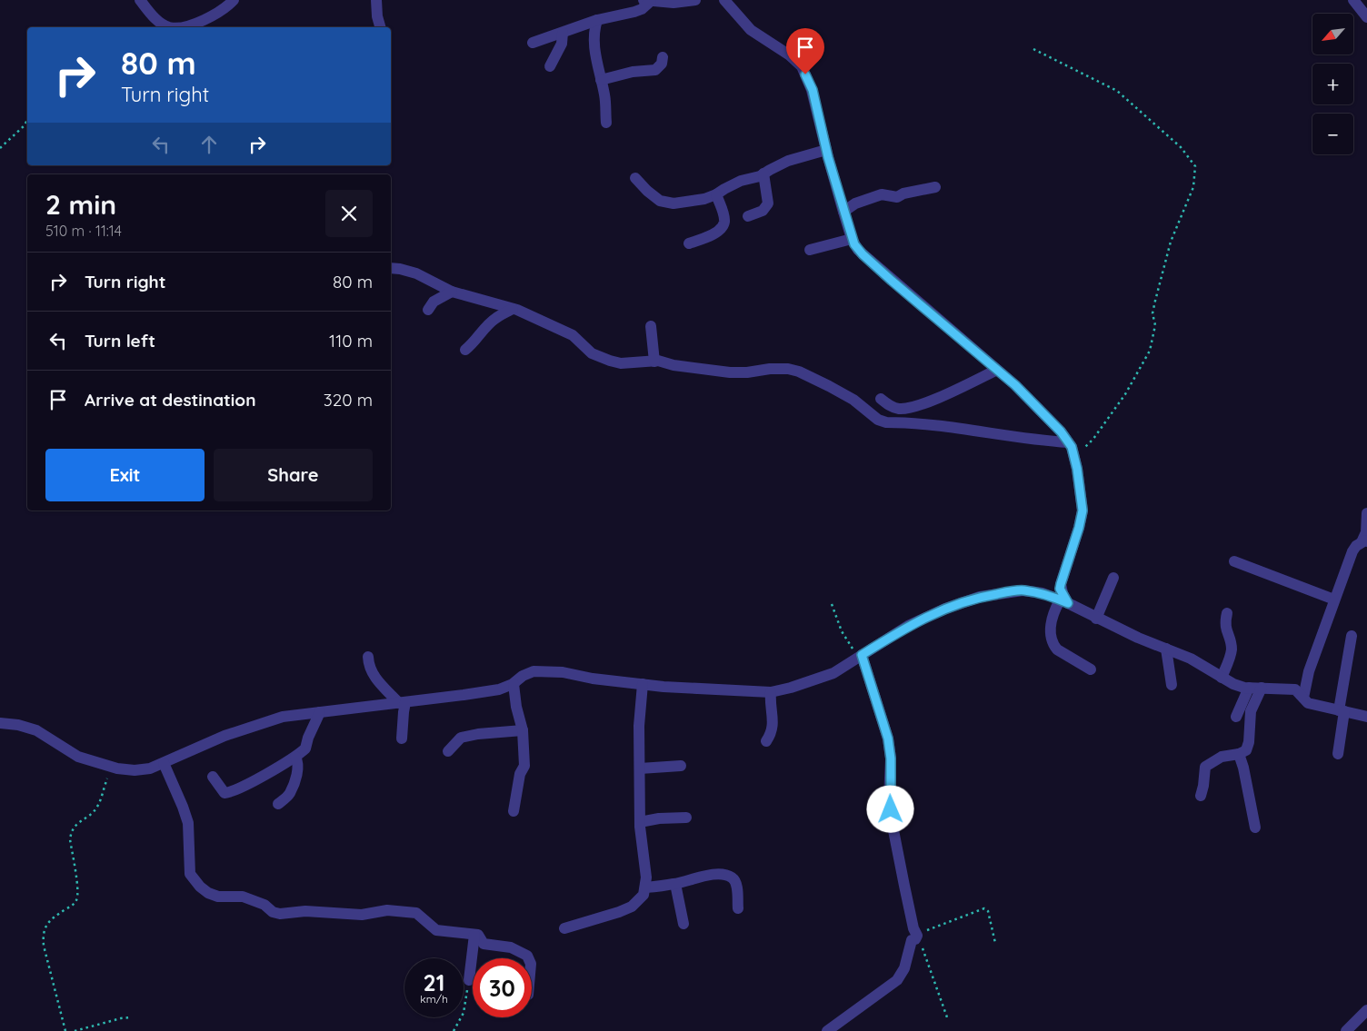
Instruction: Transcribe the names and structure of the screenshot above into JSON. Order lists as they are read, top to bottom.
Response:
{
  "north": "bottom left",
  "page": {
    "map_buttons": ["+", "−"],
    "turn": ["80 m", "Turn right"],
    "heading": ["2 min", "510 m · 11:14"],
    "list": [
      {
        "name": "Turn right",
        "value": "80 m"
      },
      {
        "name": "Turn left",
        "value": "110 m"
      },
      {
        "name": "Arrive at destination",
        "value": "320 m"
      }
    ],
    "buttons": ["Exit", "Share"],
    "speed": "21 km/h",
    "limit": "30"
  }
}
